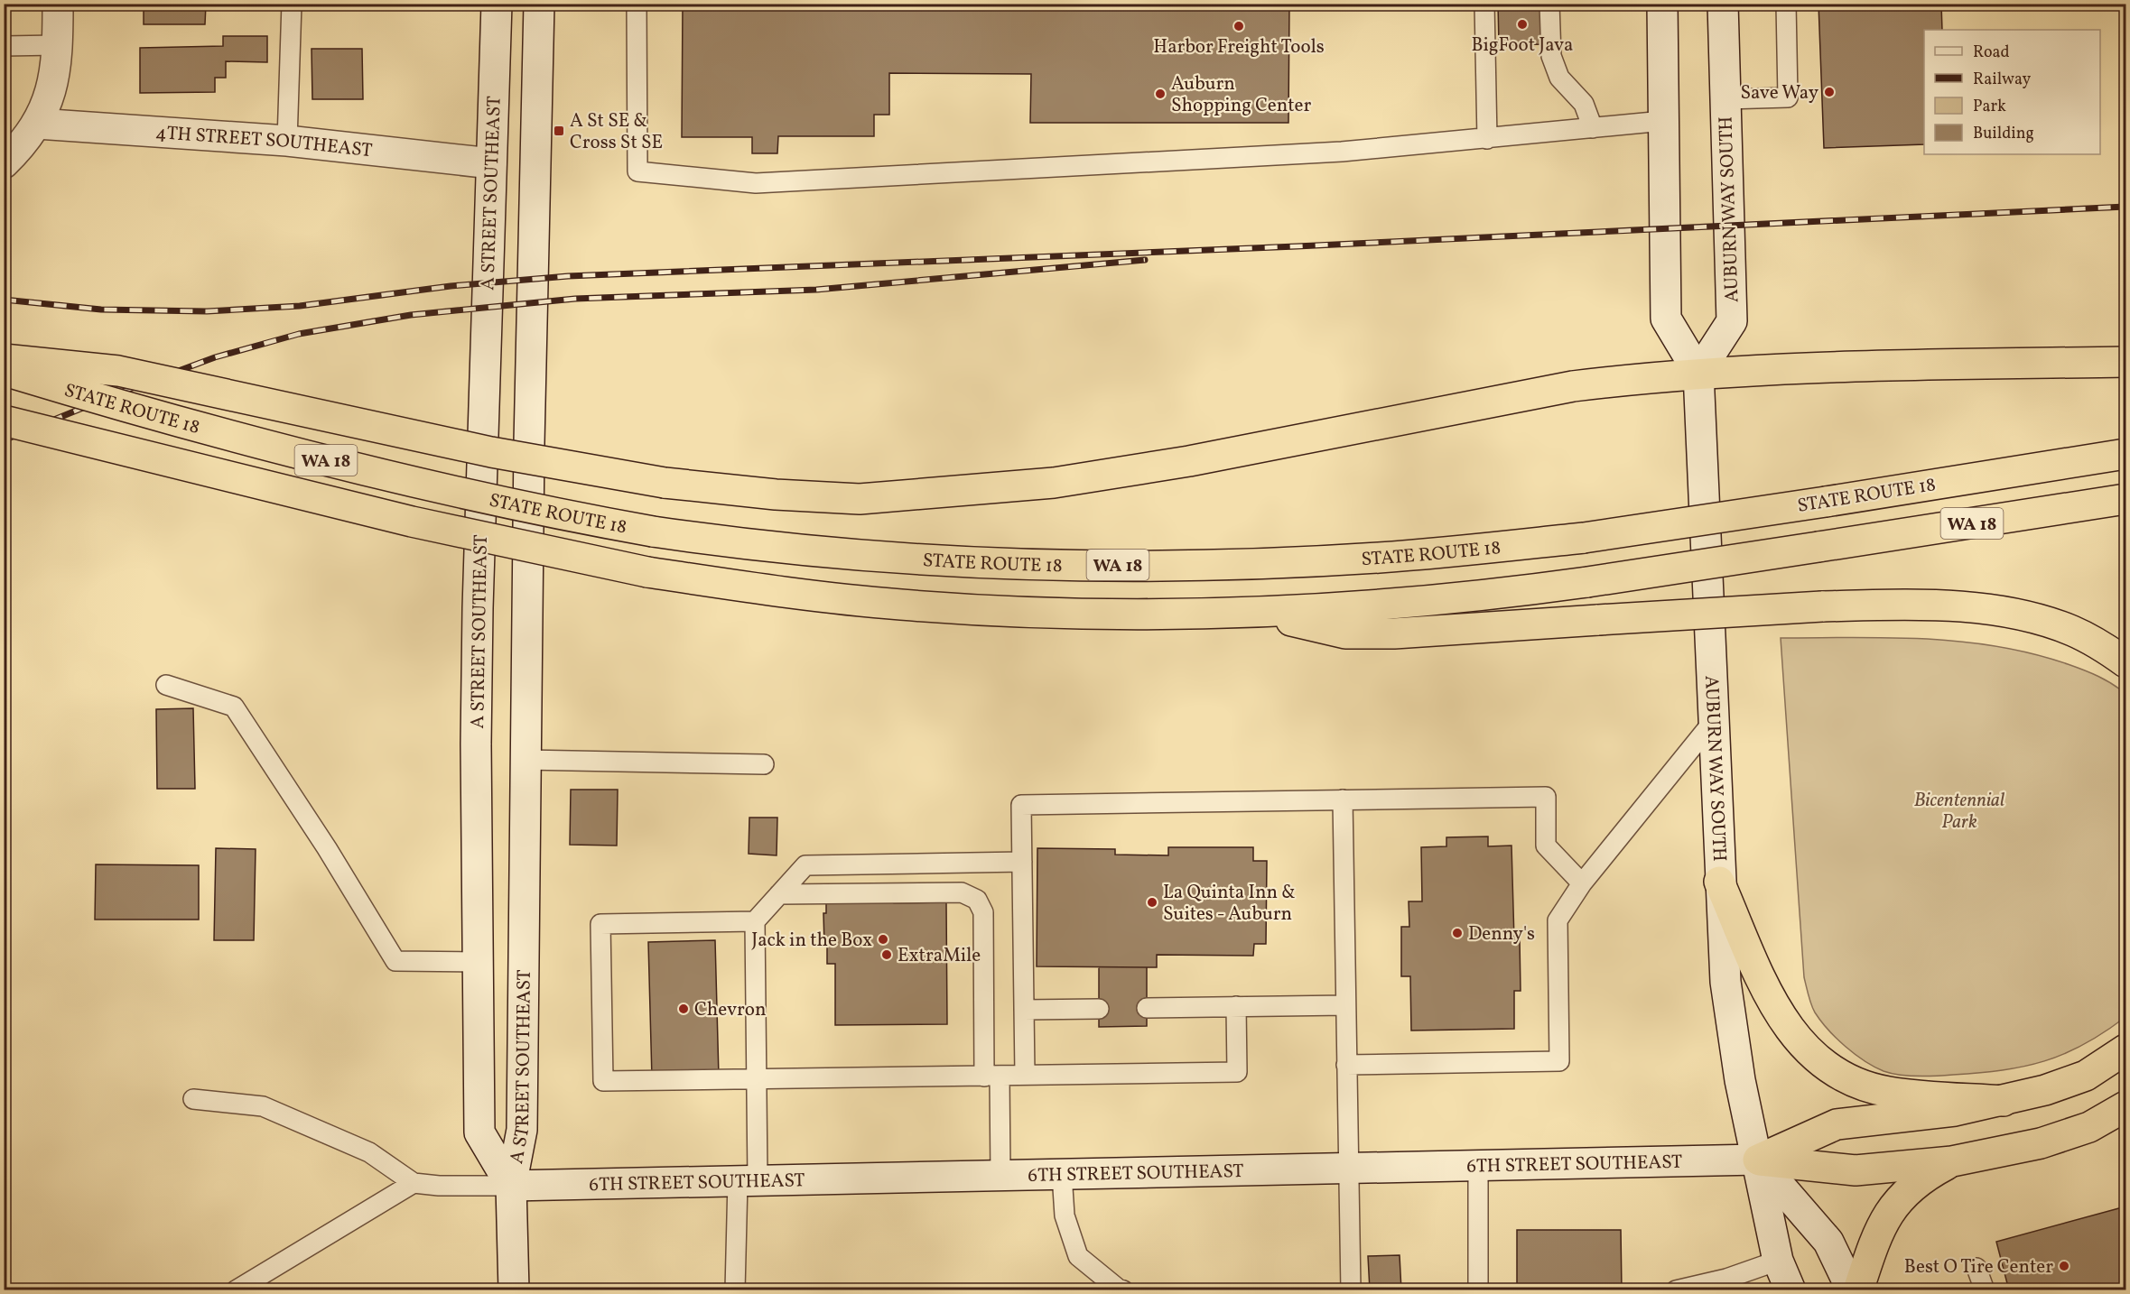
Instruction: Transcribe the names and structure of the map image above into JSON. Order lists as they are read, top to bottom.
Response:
{
  "streets": {
    "highway": ["STATE ROUTE 18", "WA 18"],
    "main road": [
      "4TH STREET SOUTHEAST",
      "A STREET SOUTHEAST",
      "AUBURN WAY SOUTH",
      "6TH STREET SOUTHEAST"
    ]
  },
  "crossings": [
    ["4TH STREET SOUTHEAST", "A STREET SOUTHEAST"],
    ["A STREET SOUTHEAST", "6TH STREET SOUTHEAST"],
    ["AUBURN WAY SOUTH", "6TH STREET SOUTHEAST"]
  ],
  "parks": ["Bicentennial Park"],
  "places": {
    "other": [
      "BigFoot Java",
      "Harbor Freight Tools",
      "Save Way",
      "Auburn Shopping Center",
      "La Quinta Inn & Suites - Auburn",
      "Denny's",
      "Jack in the Box",
      "ExtraMile",
      "Chevron",
      "Best O Tire Center"
    ],
    "transit": ["A St SE & Cross St SE"]
  },
  "legend": [
    "Road",
    "Railway",
    "Park",
    "Building"
  ]
}
